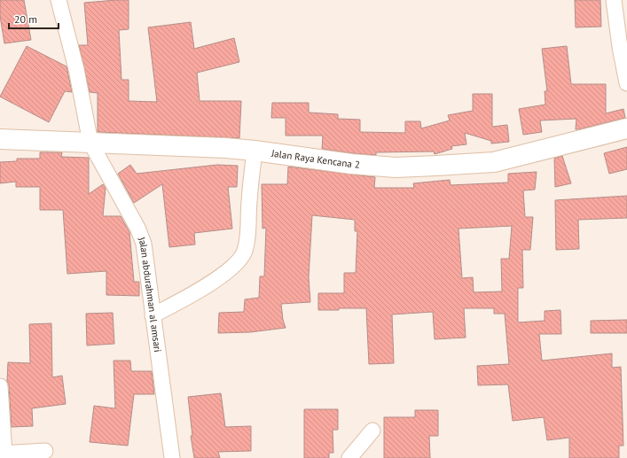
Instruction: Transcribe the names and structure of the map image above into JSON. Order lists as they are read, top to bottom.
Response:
{
  "streets": {
    "street": ["Jalan Raya Kencana 2", "Jalan abdurahman al amsari"]
  },
  "crossings": [
    ["Jalan Raya Kencana 2", "Jalan abdurahman al amsari"]
  ],
  "scale_bar": "20 m"
}
